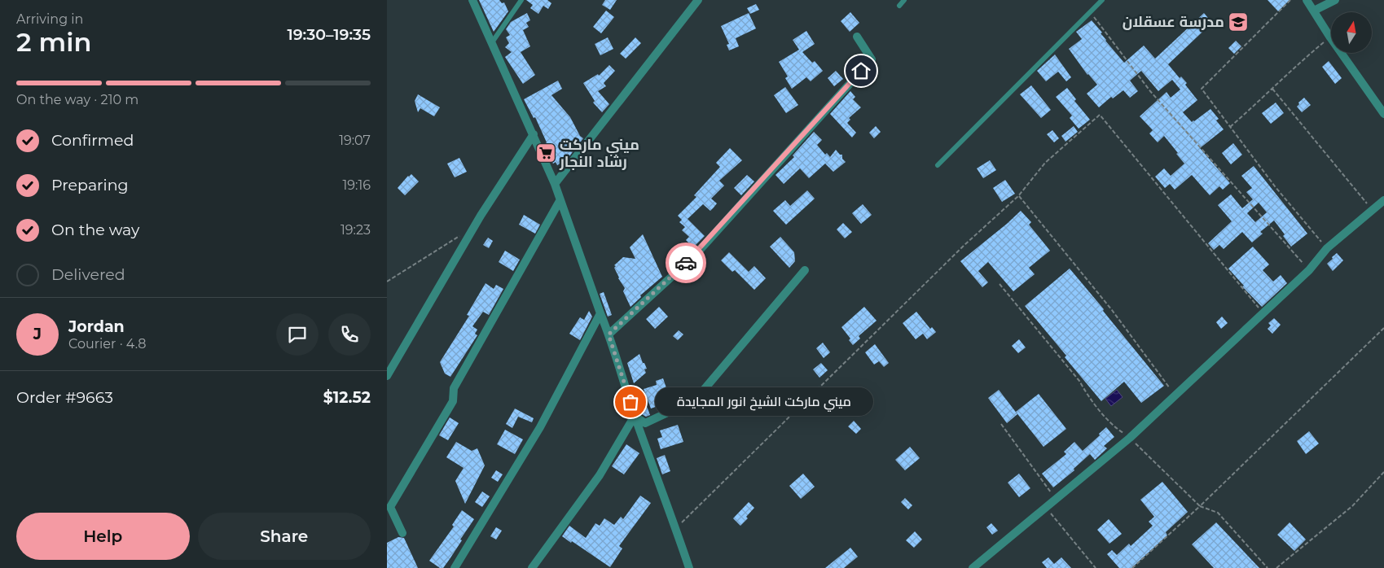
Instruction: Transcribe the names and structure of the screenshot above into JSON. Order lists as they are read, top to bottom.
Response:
{
  "places": {
    "school or university": ["مدرسة عسقلان"],
    "supermarket": ["ميني ماركت رشاد النجار"],
    "other": ["ميني ماركت الشيخ انور المجايدة"]
  },
  "north": "top",
  "page": {
    "heading": ["2 min", "Arriving in", "19:30–19:35"],
    "panel": [
      "Jordan",
      "Courier · 4.8",
      "Order #9663",
      "$12.52"
    ],
    "bar": "On the way · 210 m",
    "list": [
      ["Confirmed", "19:07"],
      ["Preparing", "19:16"],
      ["On the way", "19:23"],
      "Delivered"
    ],
    "round": "J",
    "bubble": "ميني ماركت الشيخ انور المجايدة",
    "buttons": ["Help", "Share"]
  }
}
